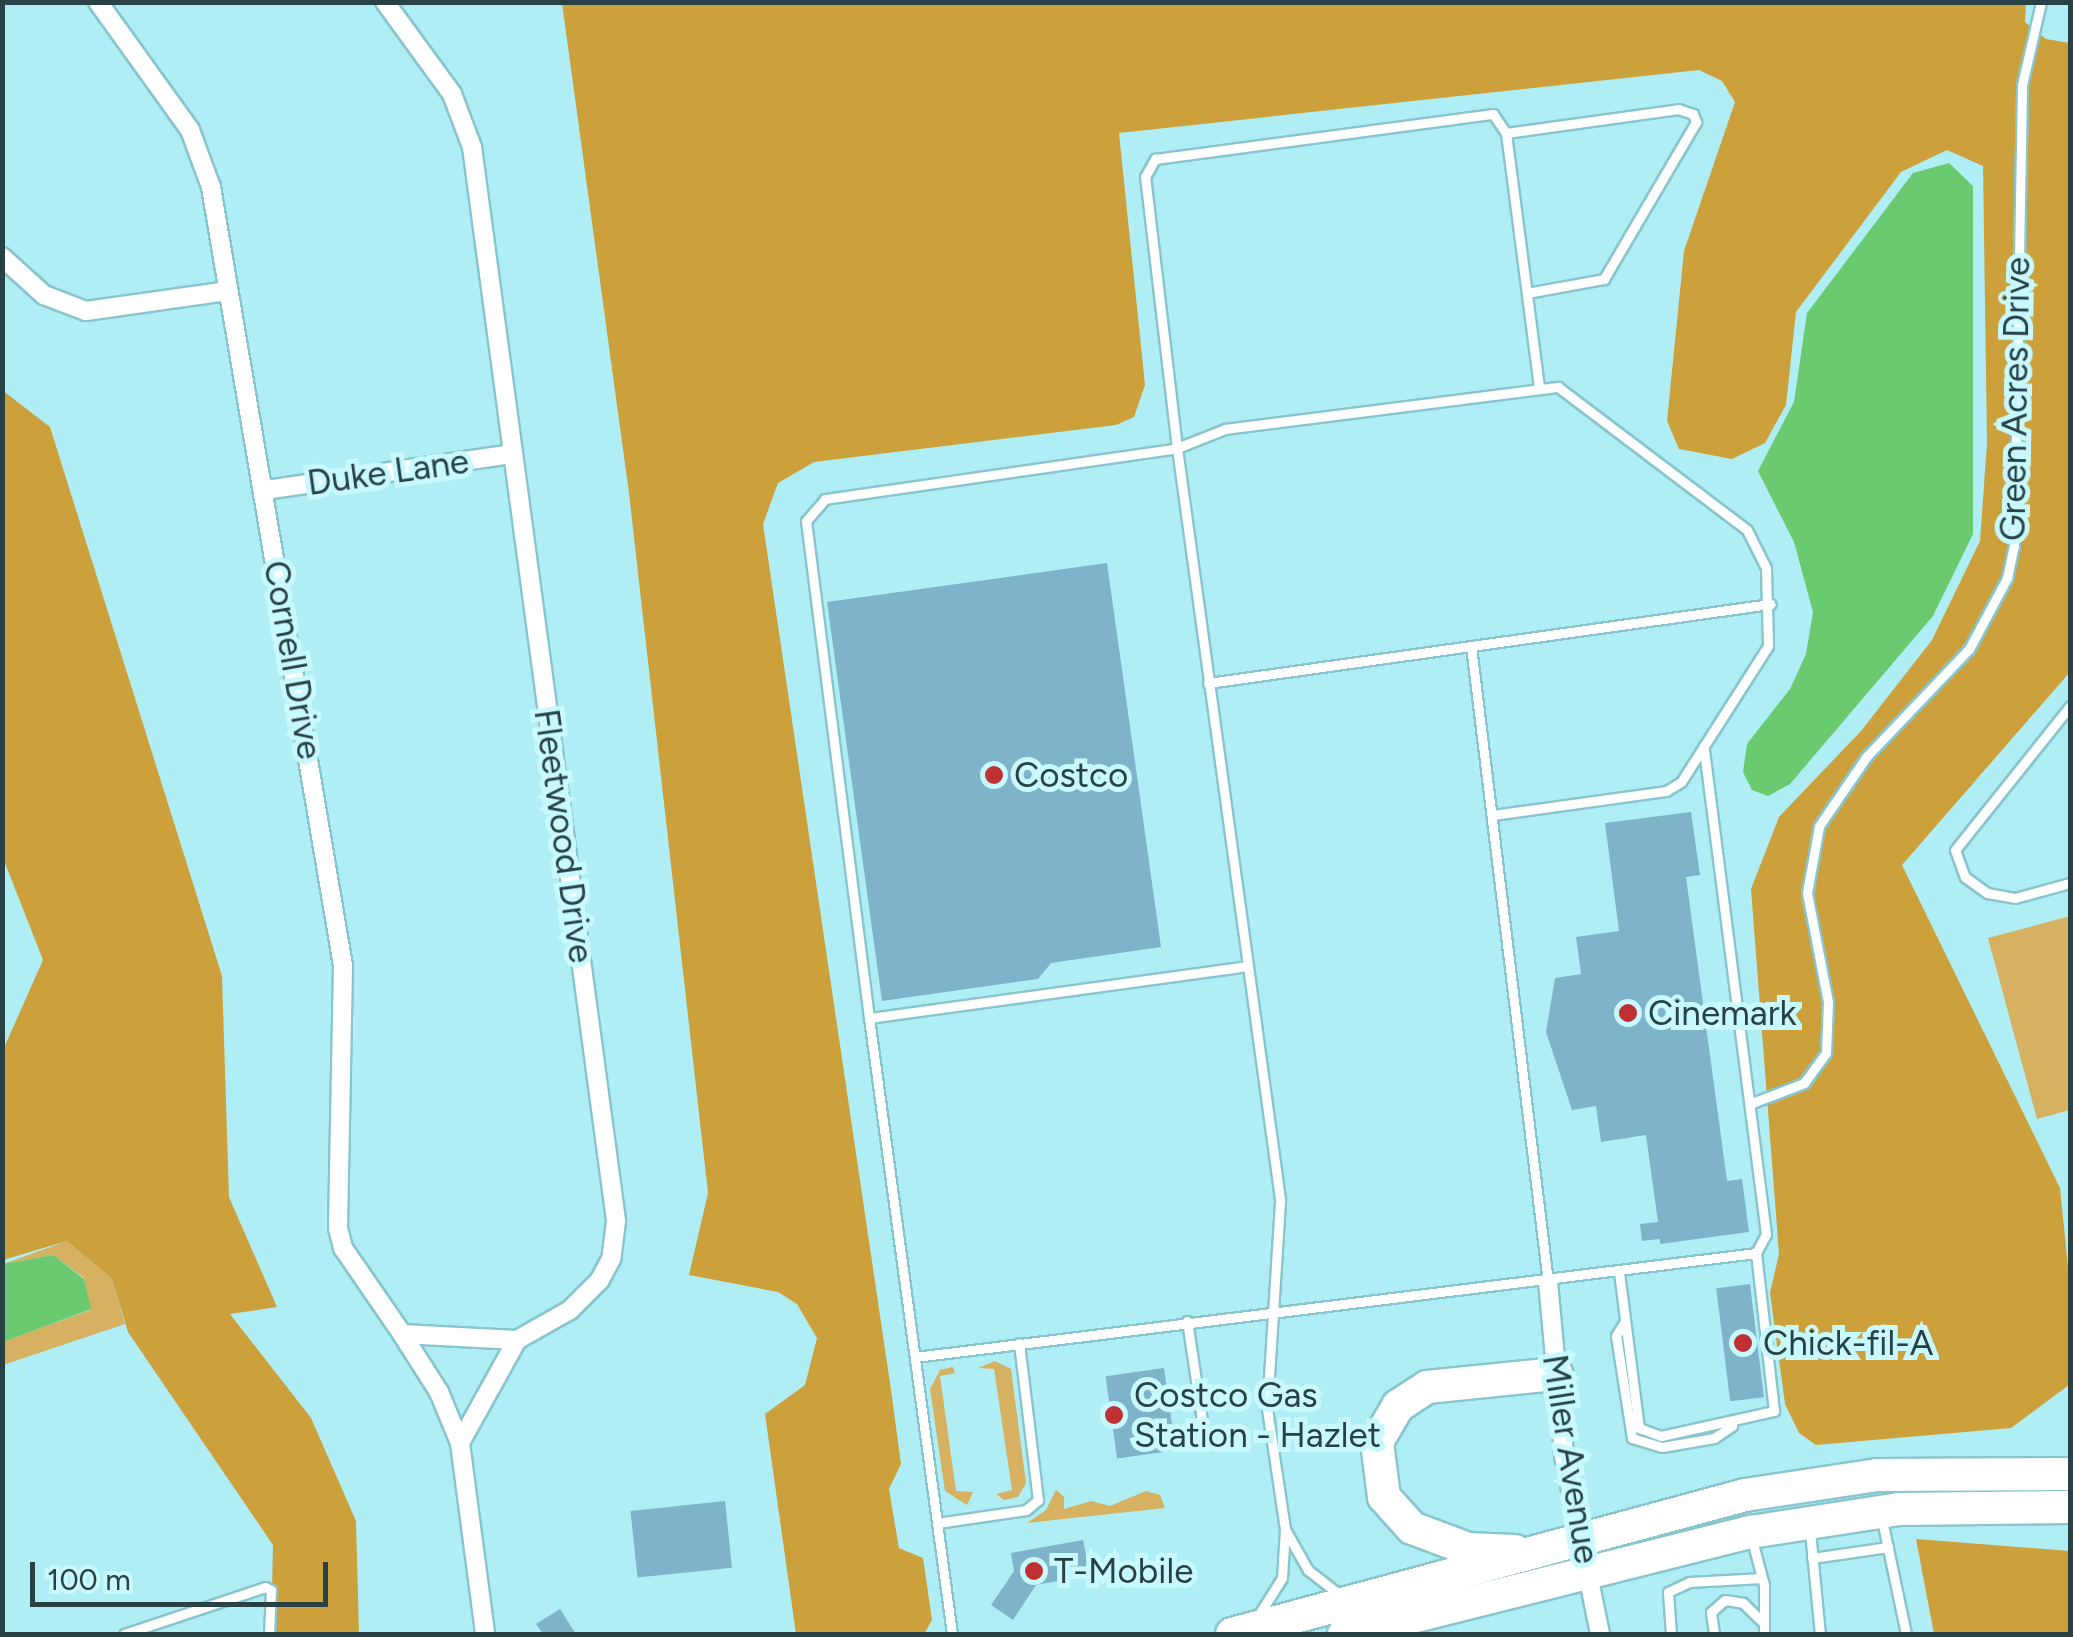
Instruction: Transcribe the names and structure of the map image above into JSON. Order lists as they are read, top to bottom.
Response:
{
  "streets": {
    "street": [
      "Duke Lane",
      "Cornell Drive",
      "Fleetwood Drive",
      "Miller Avenue"
    ],
    "lane": ["Green Acres Drive"]
  },
  "crossings": [
    ["Duke Lane", "Cornell Drive"],
    ["Duke Lane", "Fleetwood Drive"],
    ["Cornell Drive", "Fleetwood Drive"]
  ],
  "places": [
    "Costco",
    "Cinemark",
    "Chick-fil-A",
    "Costco Gas Station - Hazlet",
    "T-Mobile"
  ],
  "scale_bar": "100 m"
}
